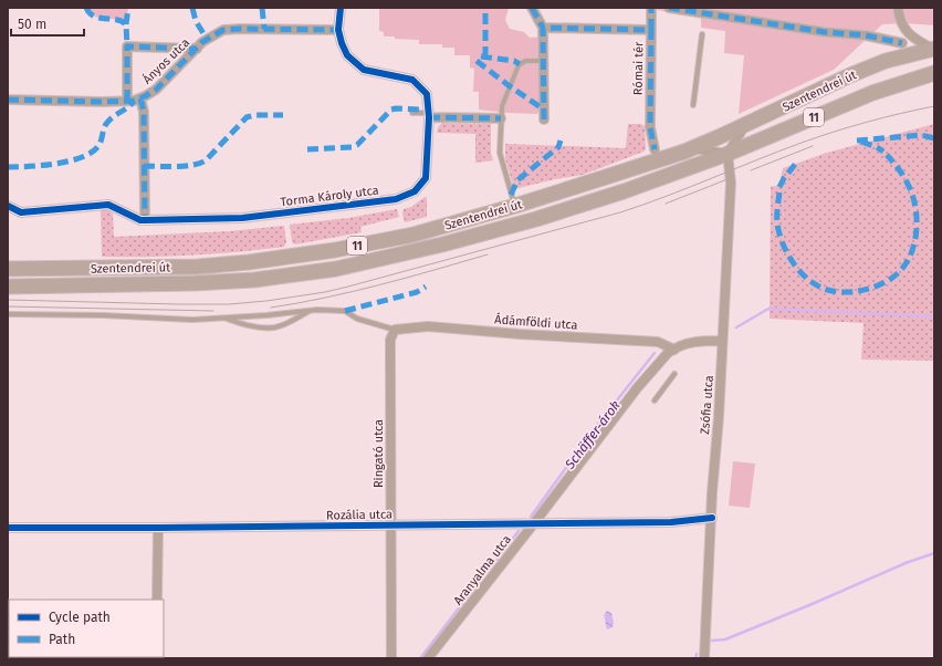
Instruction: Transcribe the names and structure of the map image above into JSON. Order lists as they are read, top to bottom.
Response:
{
  "streets": {
    "main road": ["Szentendrei út", "11"],
    "street": [
      "Ányos utca",
      "Római tér",
      "Torma Károly utca",
      "Ádámföldi utca",
      "Zsófia utca",
      "Ringató utca",
      "Rozália utca",
      "Aranyalma utca"
    ]
  },
  "crossings": [
    ["Ányos utca", "Torma Károly utca"],
    ["Szentendrei út", "Zsófia utca"],
    ["Ádámföldi utca", "Ringató utca"],
    ["Ádámföldi utca", "Aranyalma utca"],
    ["Zsófia utca", "Rozália utca"],
    ["Zsófia utca", "Aranyalma utca"],
    ["Ringató utca", "Rozália utca"],
    ["Rozália utca", "Aranyalma utca"]
  ],
  "water": ["Schäffer-árok"],
  "legend": ["Cycle path", "Path"],
  "scale_bar": "50 m"
}
